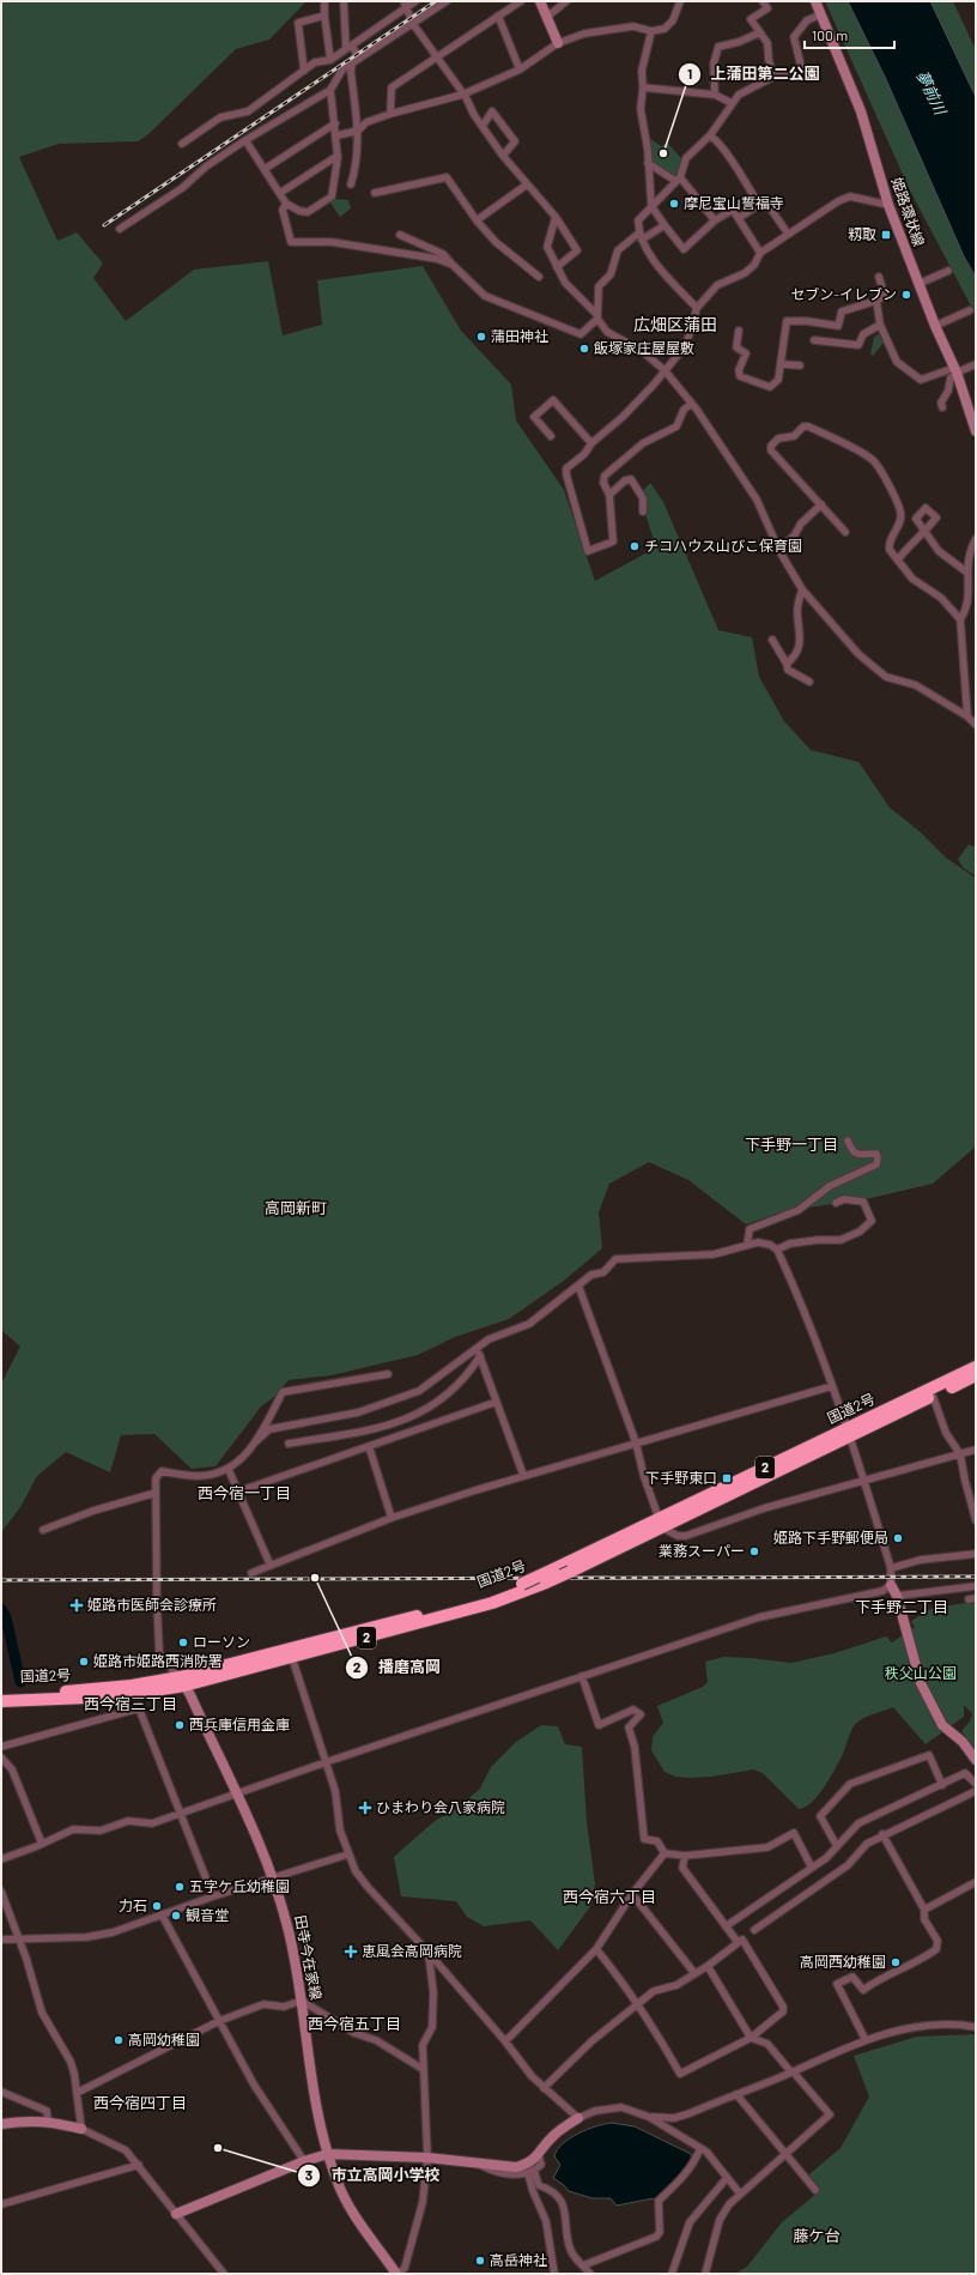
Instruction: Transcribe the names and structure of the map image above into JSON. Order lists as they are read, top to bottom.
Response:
{
  "streets": {
    "highway": ["国道2号", "2"],
    "main road": ["姫路環状線", "田寺今在家線"]
  },
  "crossings": [
    ["国道2号", "田寺今在家線"]
  ],
  "districts": [
    "広畑区蒲田",
    "下手野一丁目",
    "高岡新町",
    "西今宿一丁目",
    "下手野二丁目",
    "西今宿三丁目",
    "西今宿六丁目",
    "西今宿五丁目",
    "西今宿四丁目",
    "藤ケ台"
  ],
  "water": ["夢前川"],
  "parks": ["秩父山公園"],
  "places": {
    "other": [
      "上蒲田第二公園",
      "摩尼宝山誓福寺",
      "セブン-イレブン",
      "蒲田神社",
      "飯塚家庄屋屋敷",
      "チコハウス山びこ保育園",
      "姫路下手野郵便局",
      "業務スーパー",
      "播磨高岡",
      "ローソン",
      "姫路市姫路西消防署",
      "西兵庫信用金庫",
      "五字ケ丘幼稚園",
      "力石",
      "観音堂",
      "高岡西幼稚園",
      "高岡幼稚園",
      "市立高岡小学校",
      "高岳神社"
    ],
    "transit": ["籾取", "下手野東口"],
    "health": ["姫路市医師会診療所", "ひまわり会八家病院", "恵風会高岡病院"]
  },
  "scale_bar": "100 m"
}
